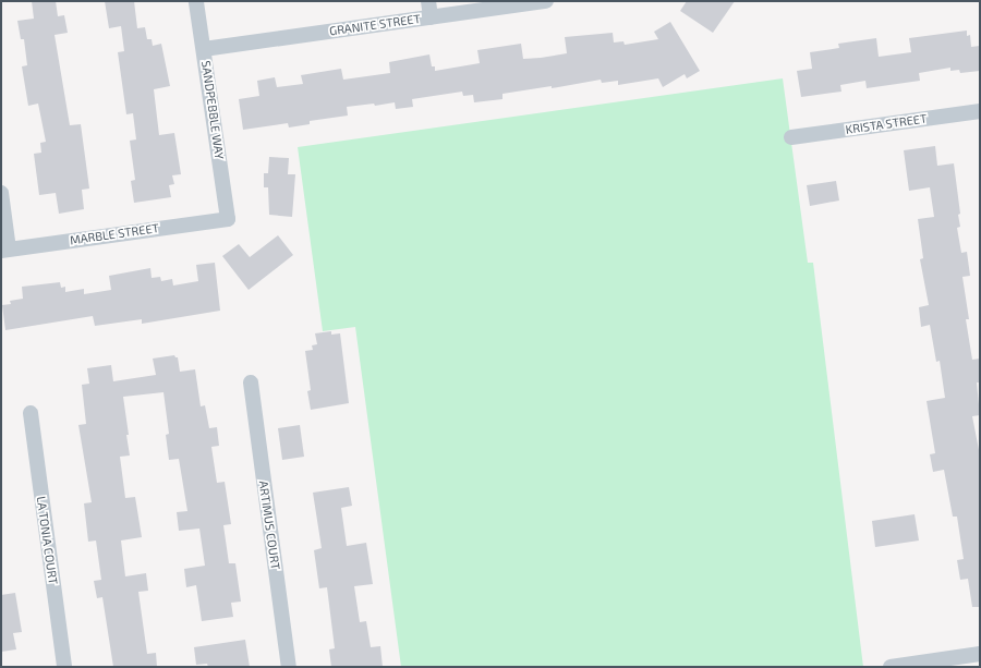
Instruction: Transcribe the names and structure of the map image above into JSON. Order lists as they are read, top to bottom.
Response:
{
  "streets": {
    "street": [
      "GRANITE STREET",
      "SANDPEBBLE WAY",
      "KRISTA STREET",
      "MARBLE STREET",
      "ARTIMUS COURT",
      "LA TONIA COURT"
    ]
  },
  "crossings": [
    ["GRANITE STREET", "SANDPEBBLE WAY"],
    ["SANDPEBBLE WAY", "MARBLE STREET"]
  ]
}
